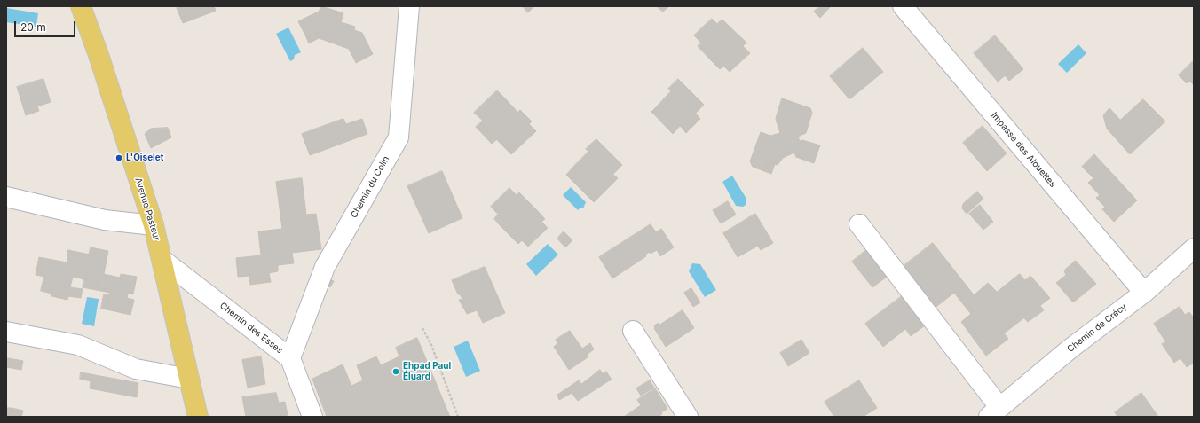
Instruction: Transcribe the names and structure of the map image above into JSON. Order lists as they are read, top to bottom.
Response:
{
  "streets": {
    "main road": ["Avenue Pasteur"],
    "street": [
      "Impasse des Alouettes",
      "Chemin du Colin",
      "Chemin des Esses",
      "Chemin de Crécy"
    ]
  },
  "crossings": [
    ["Impasse des Alouettes", "Chemin de Crécy"],
    ["Chemin du Colin", "Chemin des Esses"],
    ["Avenue Pasteur", "Chemin des Esses"]
  ],
  "places": ["L'Oiselet", "Ehpad Paul Éluard"],
  "scale_bar": "20 m"
}
